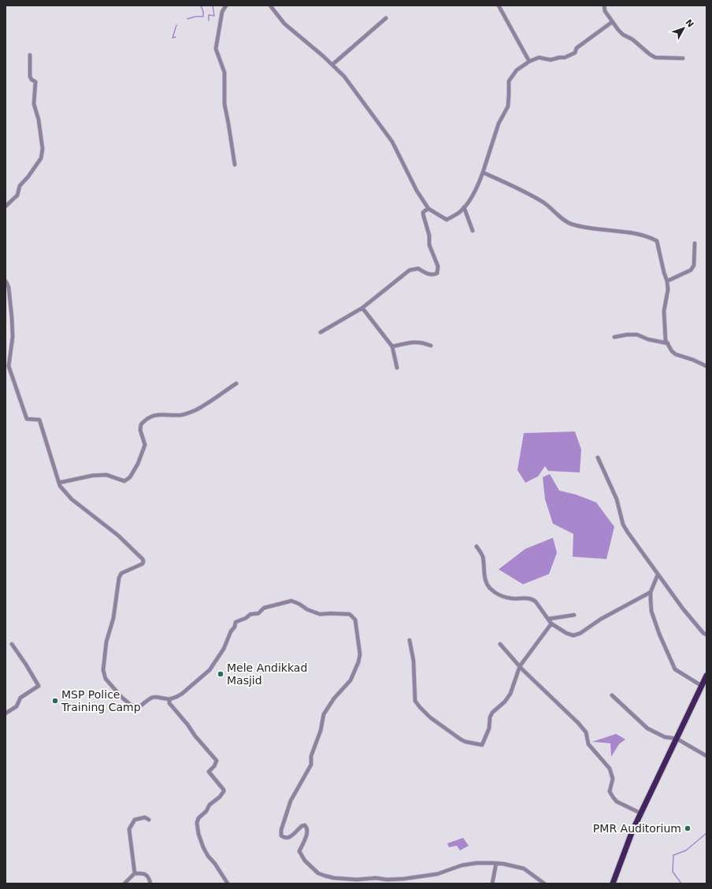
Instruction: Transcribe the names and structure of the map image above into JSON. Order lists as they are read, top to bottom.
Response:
{
  "places": ["Mele Andikkad Masjid", "MSP Police Training Camp", "PMR Auditorium"],
  "north": "top right"
}
